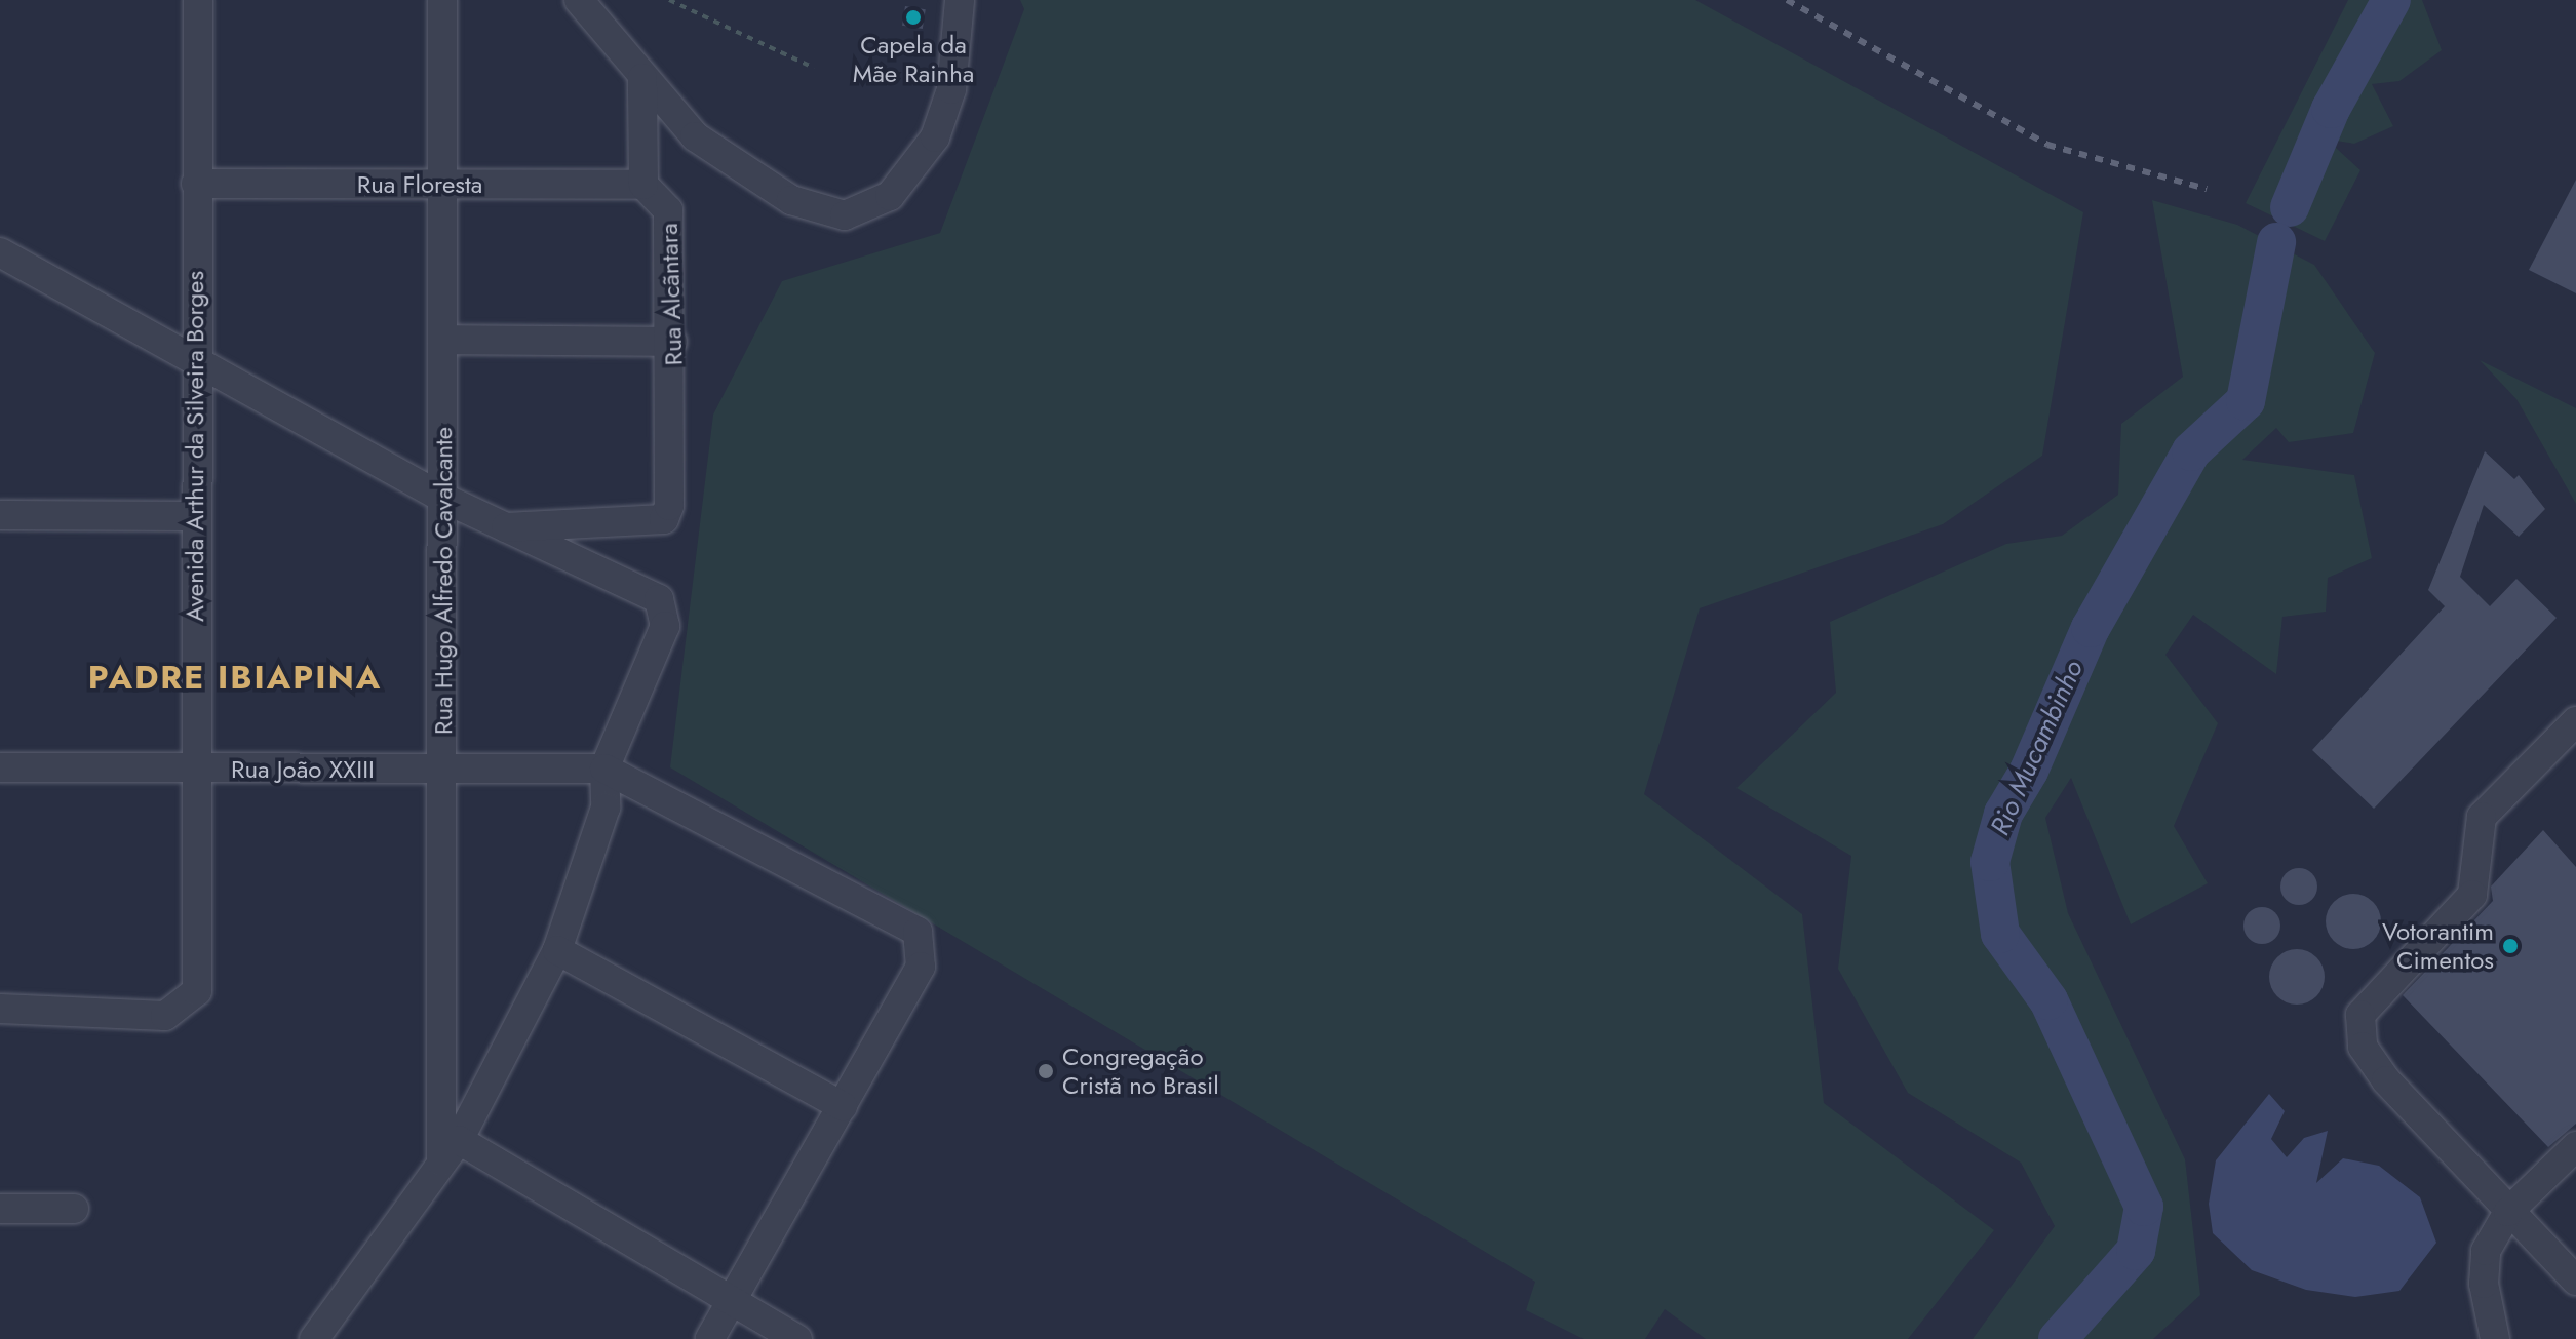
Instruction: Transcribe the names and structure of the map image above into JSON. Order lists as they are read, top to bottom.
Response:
{
  "streets": {
    "street": [
      "Rua Floresta",
      "Rua Alcãntara",
      "Avenida Arthur da Silveira Borges",
      "Rua Hugo Alfredo Cavalcante",
      "Rua João XXIII"
    ]
  },
  "crossings": [
    ["Rua Floresta", "Rua Alcãntara"],
    ["Rua Floresta", "Avenida Arthur da Silveira Borges"],
    ["Rua Floresta", "Rua Hugo Alfredo Cavalcante"],
    ["Avenida Arthur da Silveira Borges", "Rua João XXIII"],
    ["Rua Hugo Alfredo Cavalcante", "Rua João XXIII"]
  ],
  "districts": ["PADRE IBIAPINA"],
  "water": ["Rio Mucambinho"],
  "places": ["Capela da Mãe Rainha", "Votorantim Cimentos", "Congregação Cristã no Brasil"]
}
